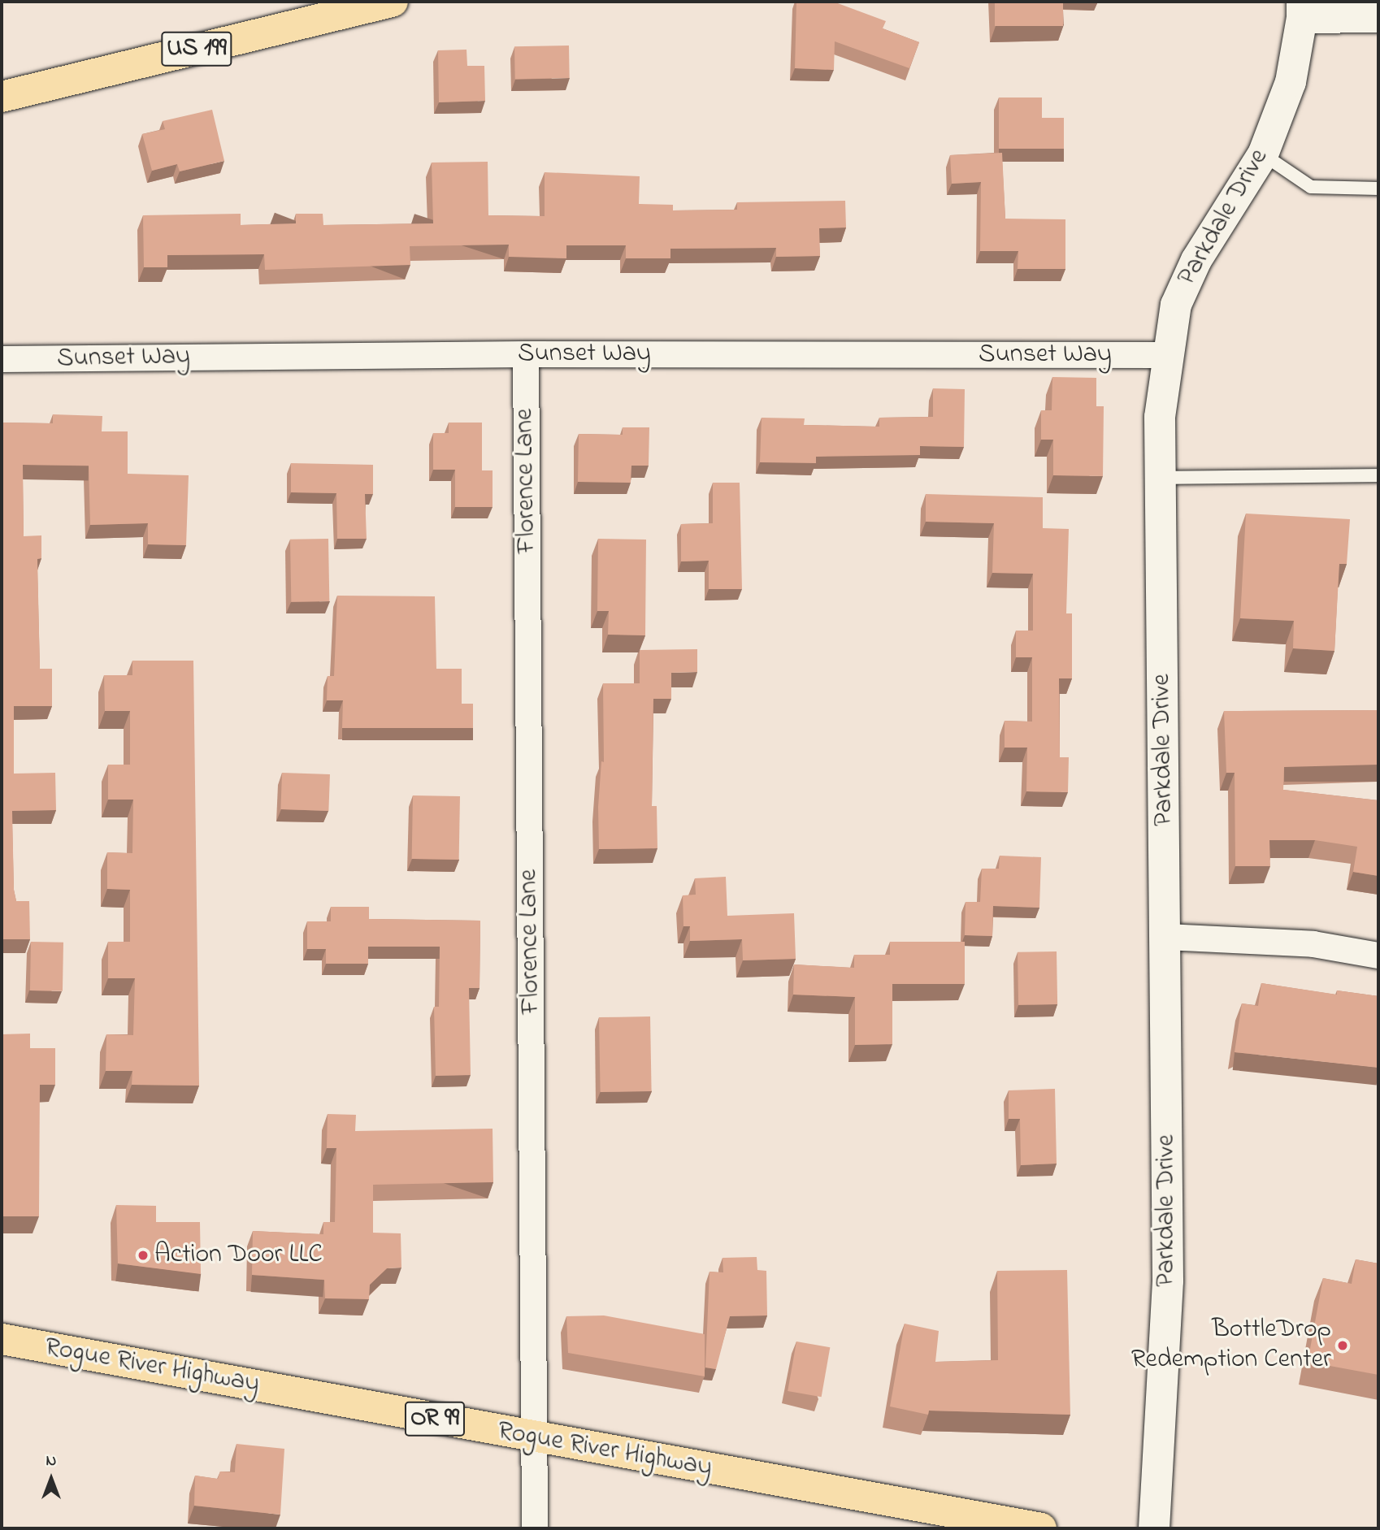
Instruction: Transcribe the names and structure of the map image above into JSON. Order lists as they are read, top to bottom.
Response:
{
  "streets": {
    "main road": [
      "US 199",
      "Parkdale Drive",
      "Rogue River Highway",
      "OR 99"
    ],
    "street": ["Sunset Way", "Florence Lane"]
  },
  "crossings": [
    ["Parkdale Drive", "Sunset Way"],
    ["Sunset Way", "Florence Lane"],
    ["Florence Lane", "Rogue River Highway"]
  ],
  "places": ["Action Door LLC", "BottleDrop Redemption Center"],
  "north": "top"
}
